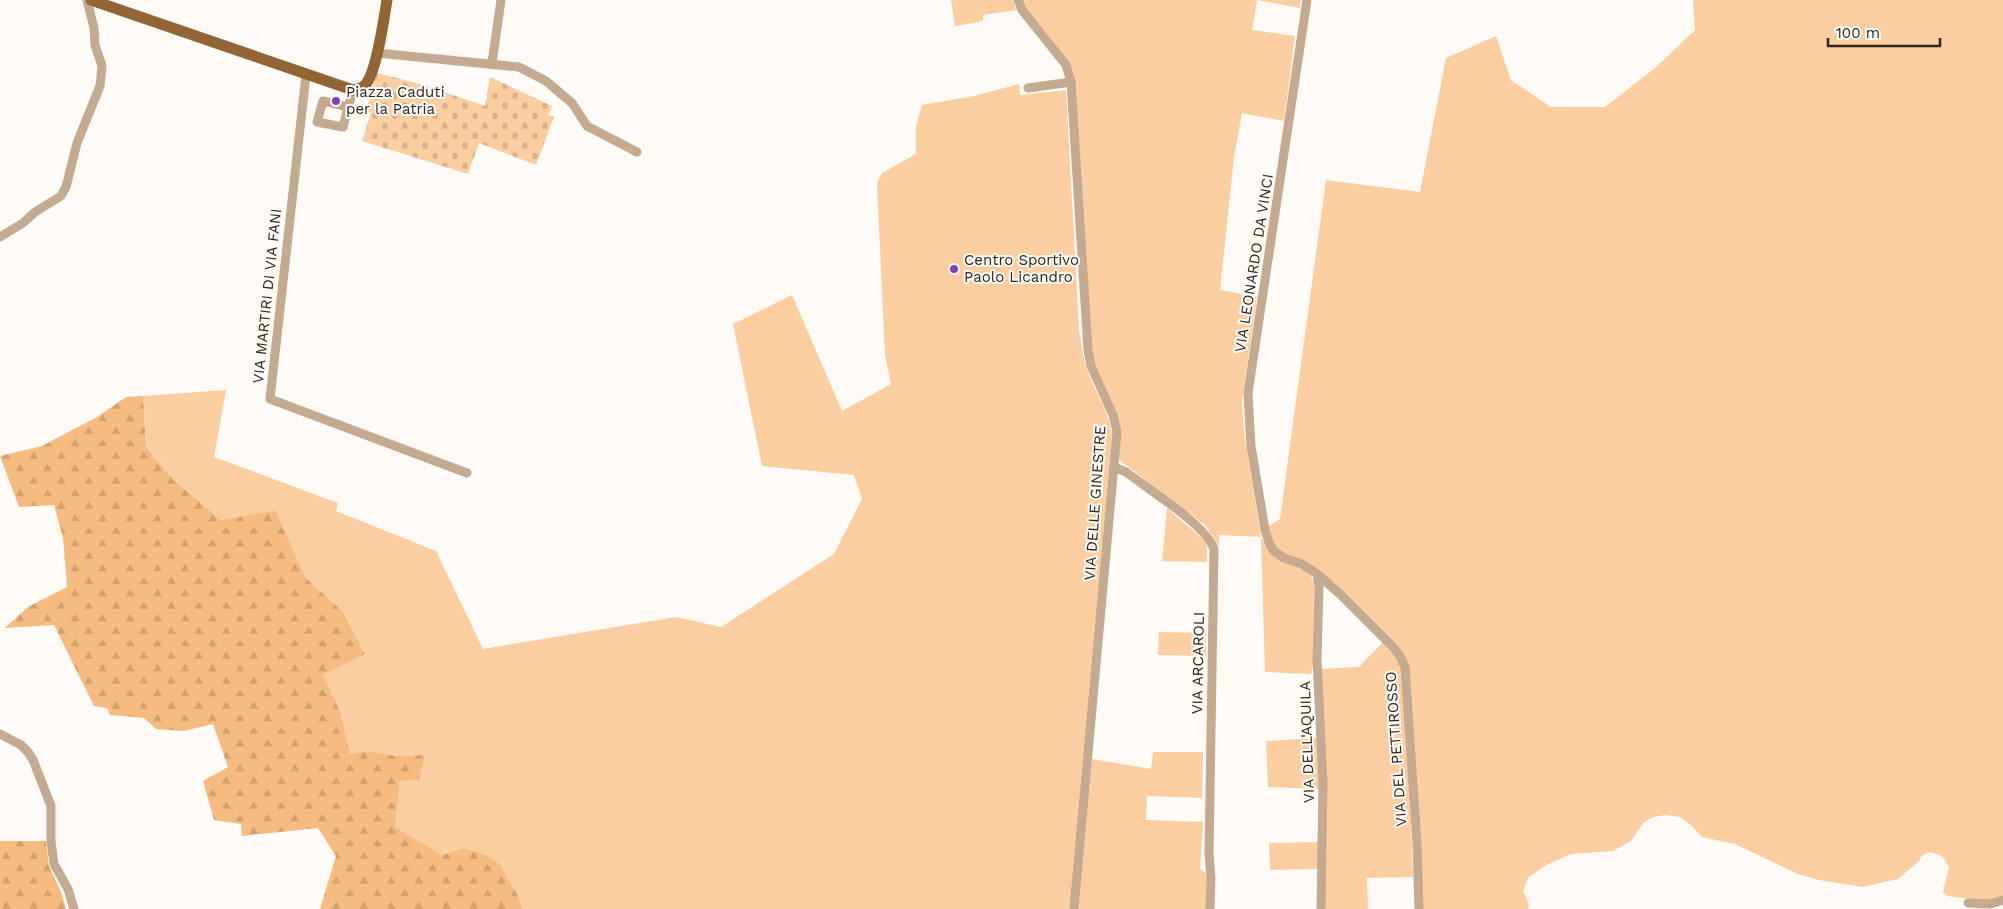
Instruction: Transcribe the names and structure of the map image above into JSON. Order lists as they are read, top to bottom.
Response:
{
  "streets": {
    "street": [
      "VIA LEONARDO DA VINCI",
      "VIA MARTIRI DI VIA FANI",
      "VIA DELLE GINESTRE",
      "VIA ARCAROLI",
      "VIA DELL'AQUILA",
      "VIA DEL PETTIROSSO"
    ]
  },
  "crossings": [
    ["VIA LEONARDO DA VINCI", "VIA DEL PETTIROSSO"],
    ["VIA DELLE GINESTRE", "VIA ARCAROLI"],
    ["VIA DELL'AQUILA", "VIA DEL PETTIROSSO"]
  ],
  "places": ["Piazza Caduti per la Patria", "Centro Sportivo Paolo Licandro"],
  "scale_bar": "100 m"
}
